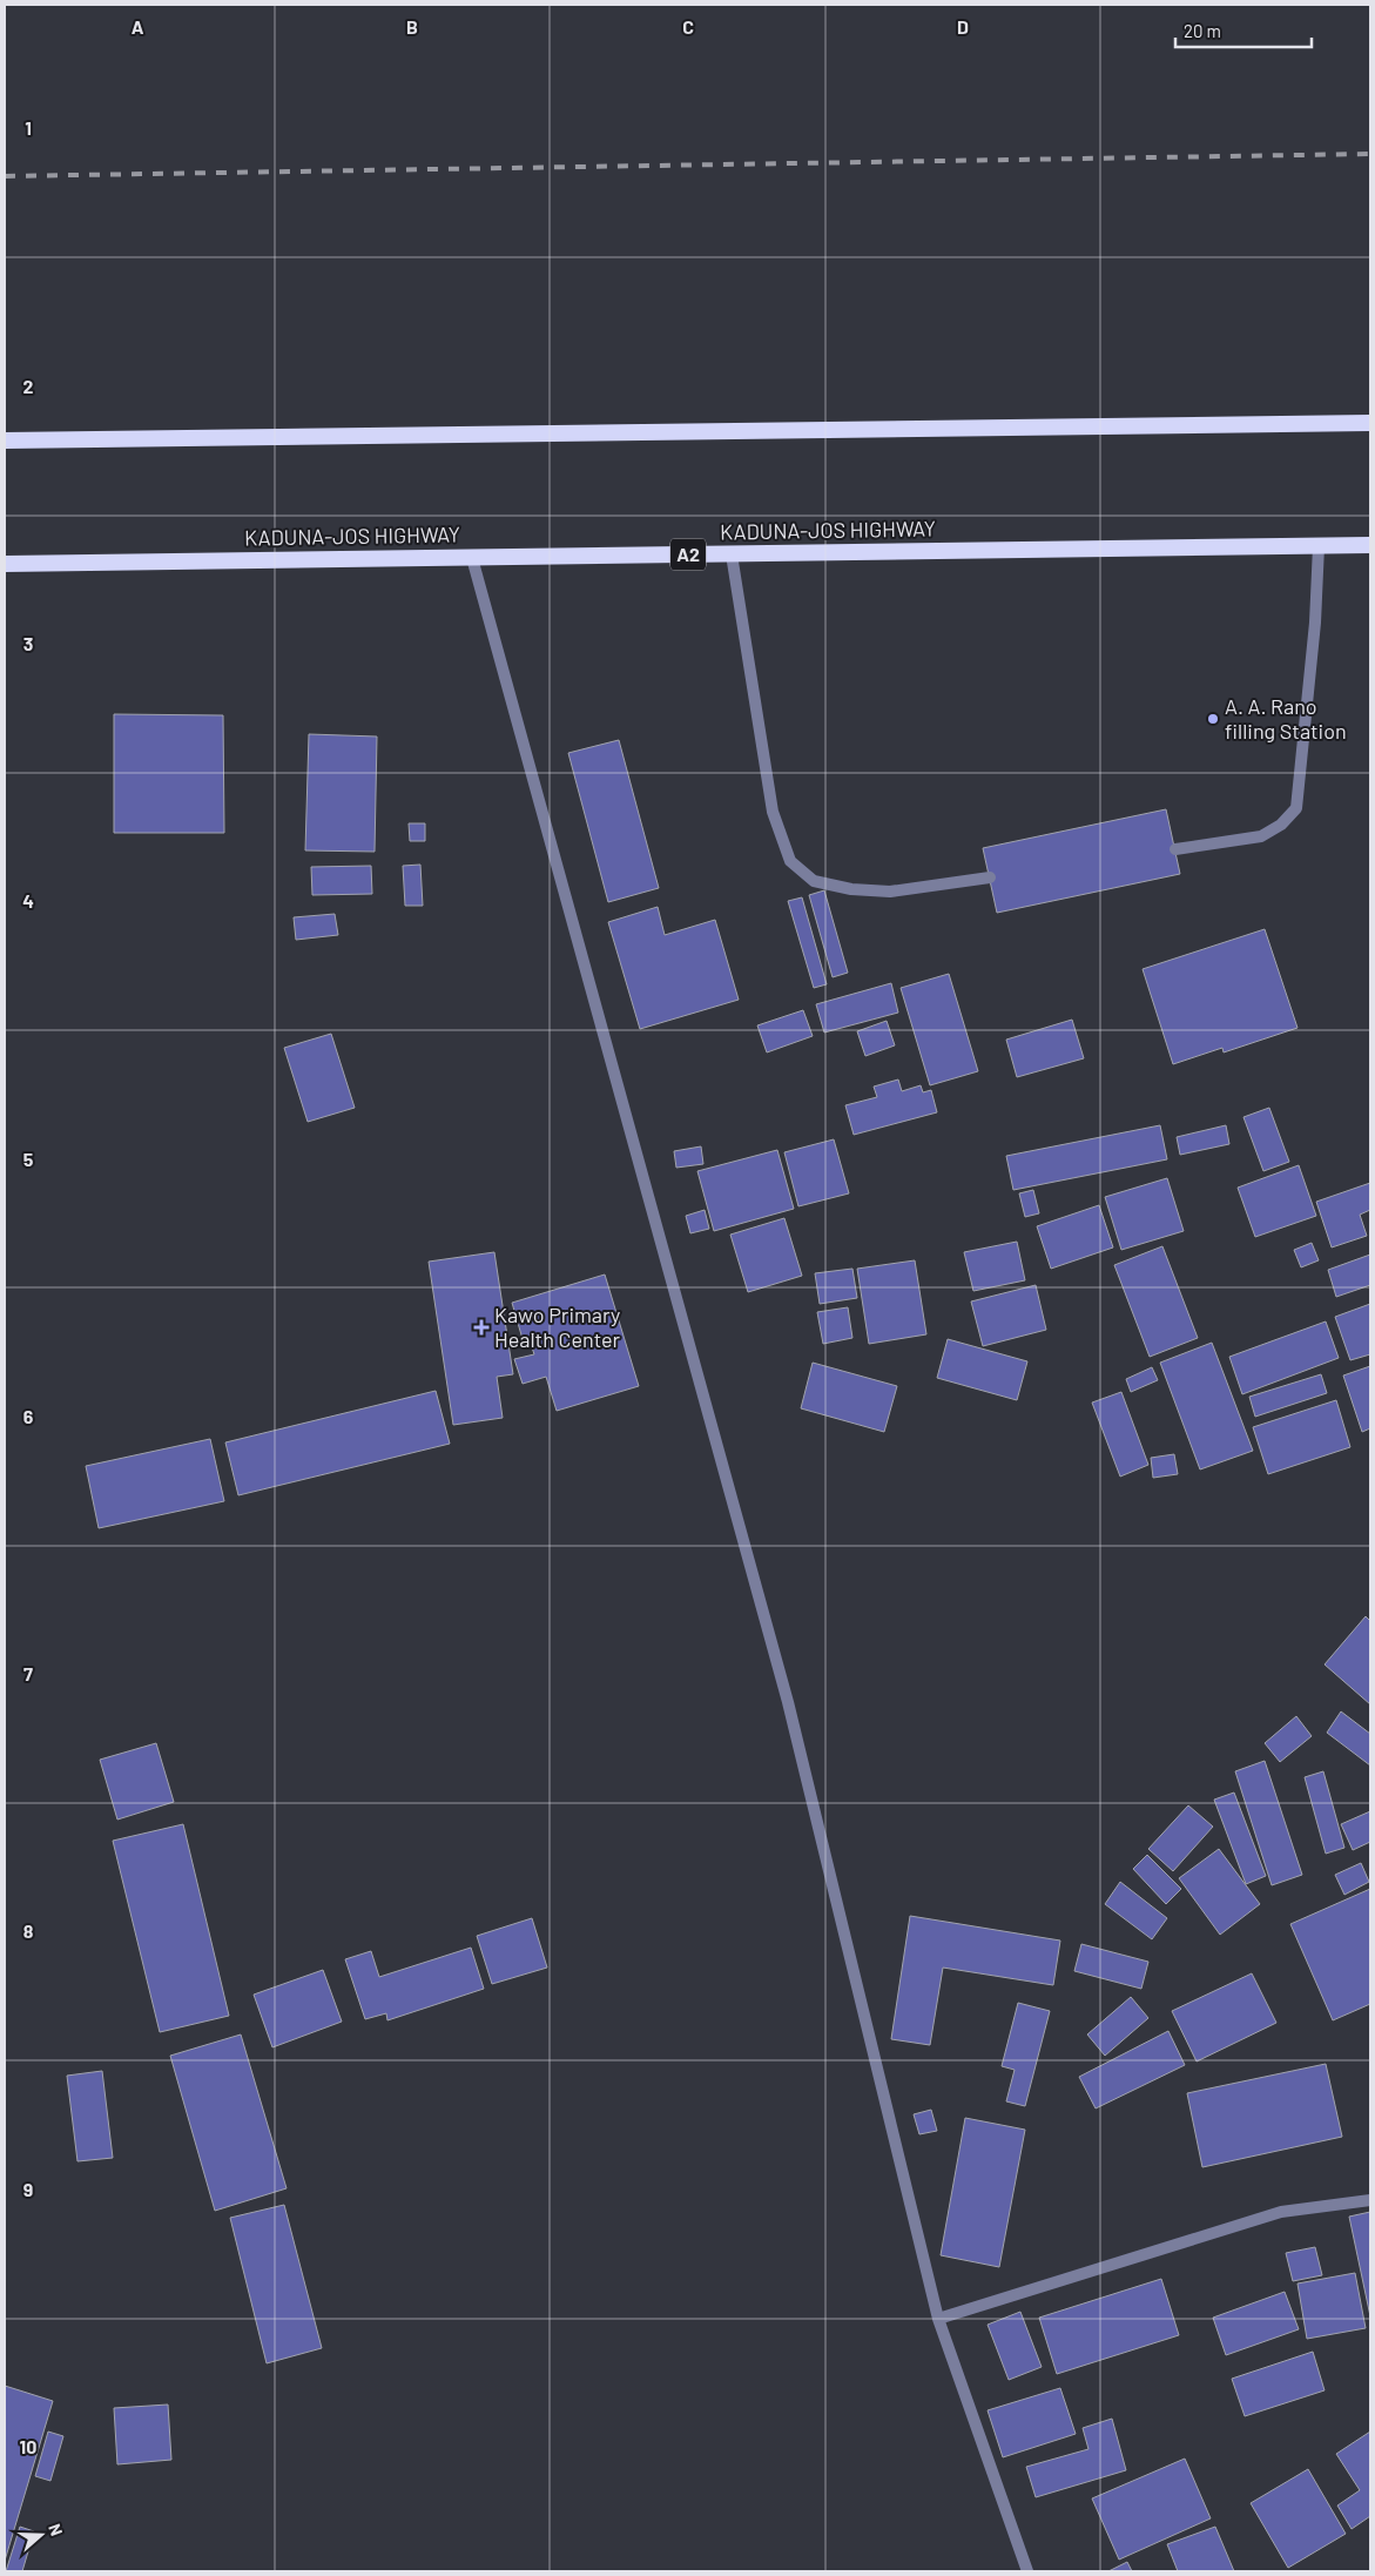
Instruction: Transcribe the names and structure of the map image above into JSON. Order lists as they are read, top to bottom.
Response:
{
  "streets": {
    "highway": ["KADUNA-JOS HIGHWAY", "A2"]
  },
  "places": {
    "other": ["A. A. Rano filling Station"],
    "health": ["Kawo Primary Health Center"]
  },
  "scale_bar": "20 m",
  "north": "right",
  "grid": {
    "columns": [
      "A",
      "B",
      "C",
      "D"
    ],
    "rows": [
      "1",
      "2",
      "3",
      "4",
      "5",
      "6",
      "7",
      "8",
      "9",
      "10"
    ]
  }
}
